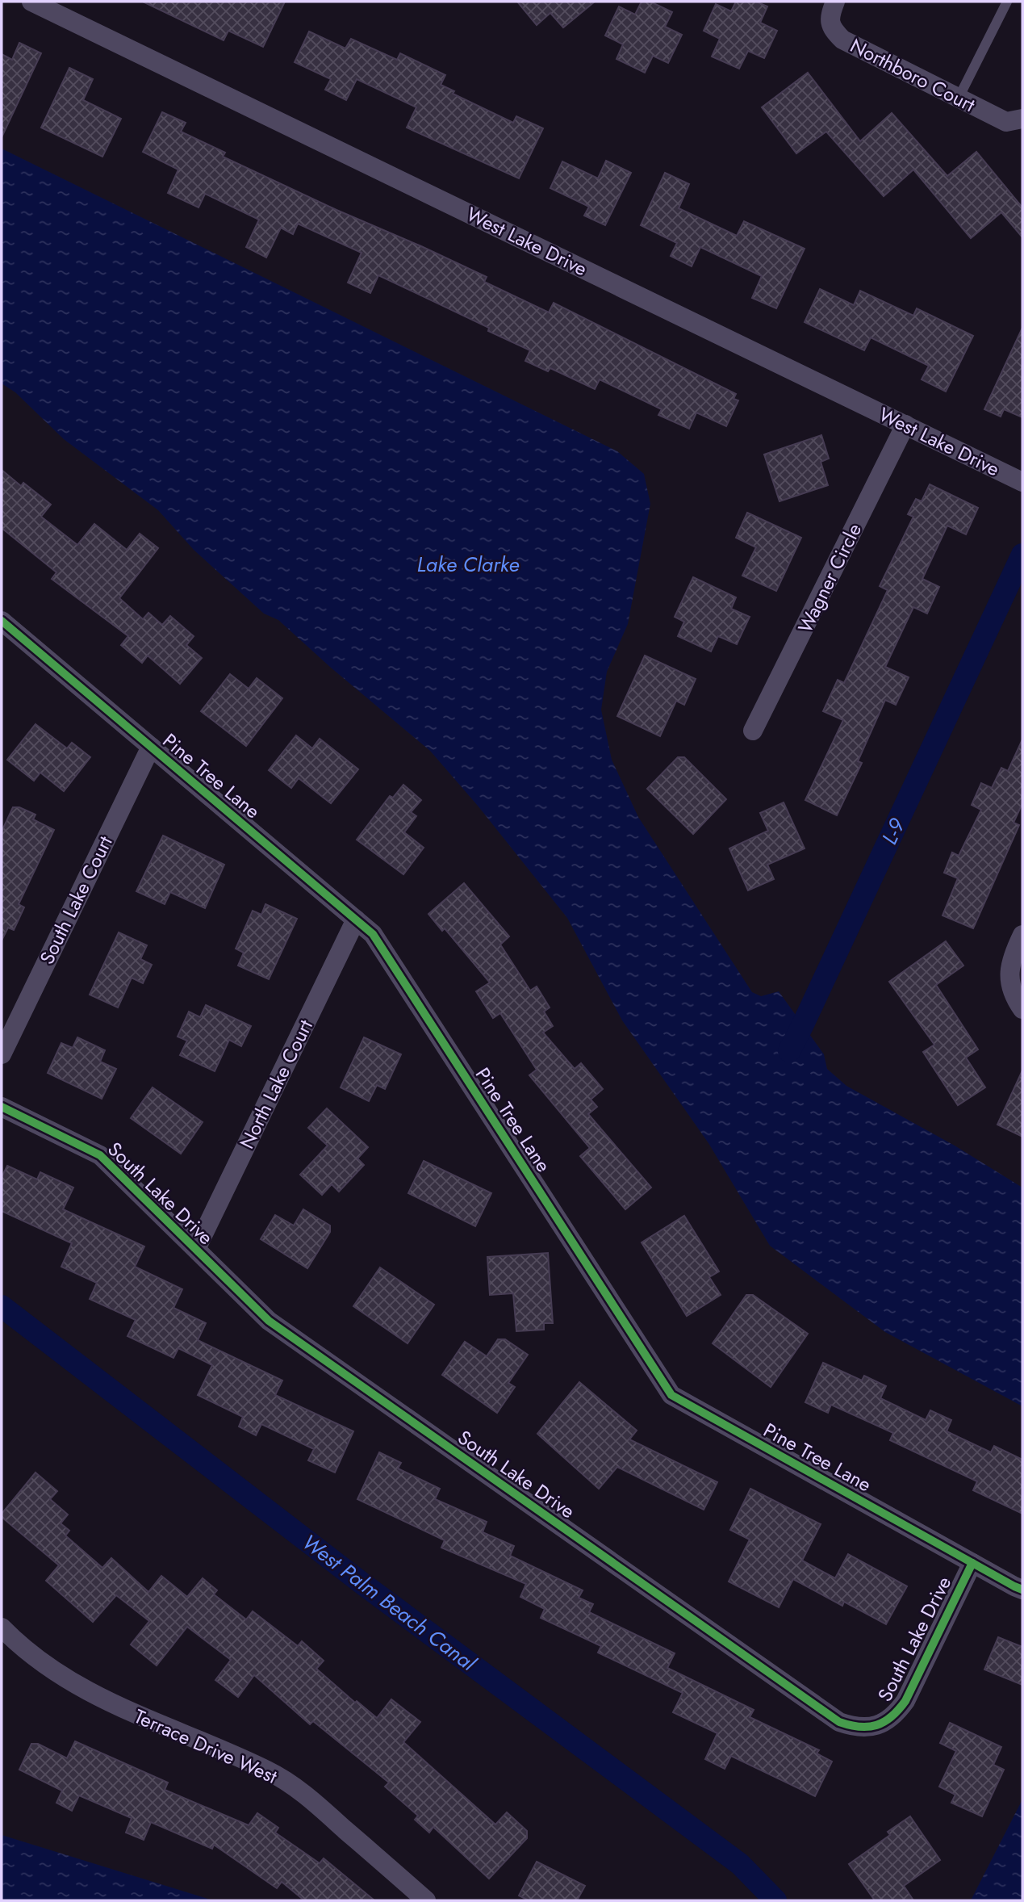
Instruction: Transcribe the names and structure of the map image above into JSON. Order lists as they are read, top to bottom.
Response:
{
  "streets": {
    "street": [
      "Northboro Court",
      "West Lake Drive",
      "Wagner Circle",
      "Pine Tree Lane",
      "South Lake Court",
      "North Lake Court",
      "South Lake Drive",
      "Terrace Drive West"
    ]
  },
  "crossings": [
    ["West Lake Drive", "Wagner Circle"],
    ["Pine Tree Lane", "South Lake Court"],
    ["Pine Tree Lane", "North Lake Court"],
    ["Pine Tree Lane", "South Lake Drive"],
    ["North Lake Court", "South Lake Drive"]
  ],
  "water": ["Lake Clarke", "L-9", "West Palm Beach Canal"]
}
